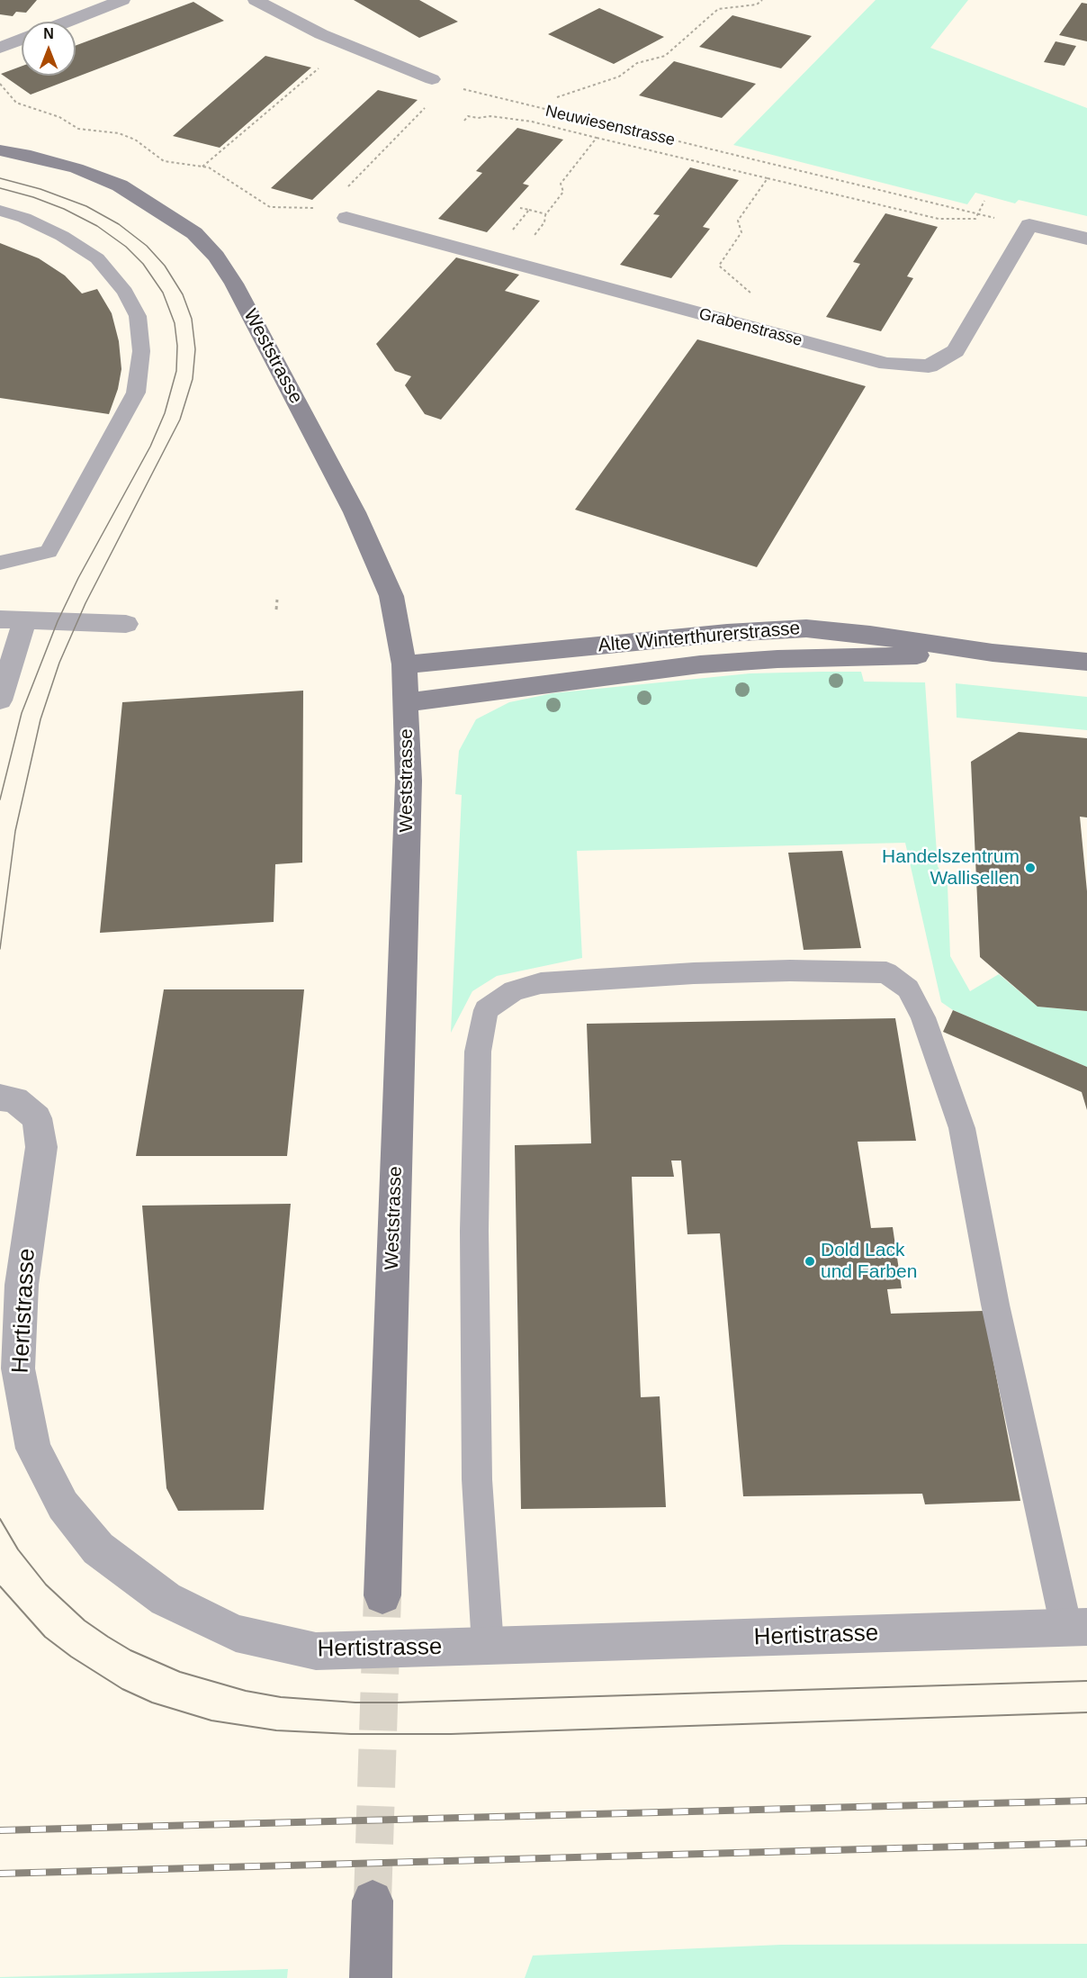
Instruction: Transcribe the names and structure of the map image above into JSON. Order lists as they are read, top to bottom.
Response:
{
  "streets": {
    "main road": ["Weststrasse", "Alte Winterthurerstrasse"],
    "street": ["Grabenstrasse", "Hertistrasse"],
    "path": ["Neuwiesenstrasse"]
  },
  "crossings": [
    ["Weststrasse", "Alte Winterthurerstrasse"]
  ],
  "places": ["Handelszentrum Wallisellen", "Dold Lack und Farben"],
  "north": "top"
}
